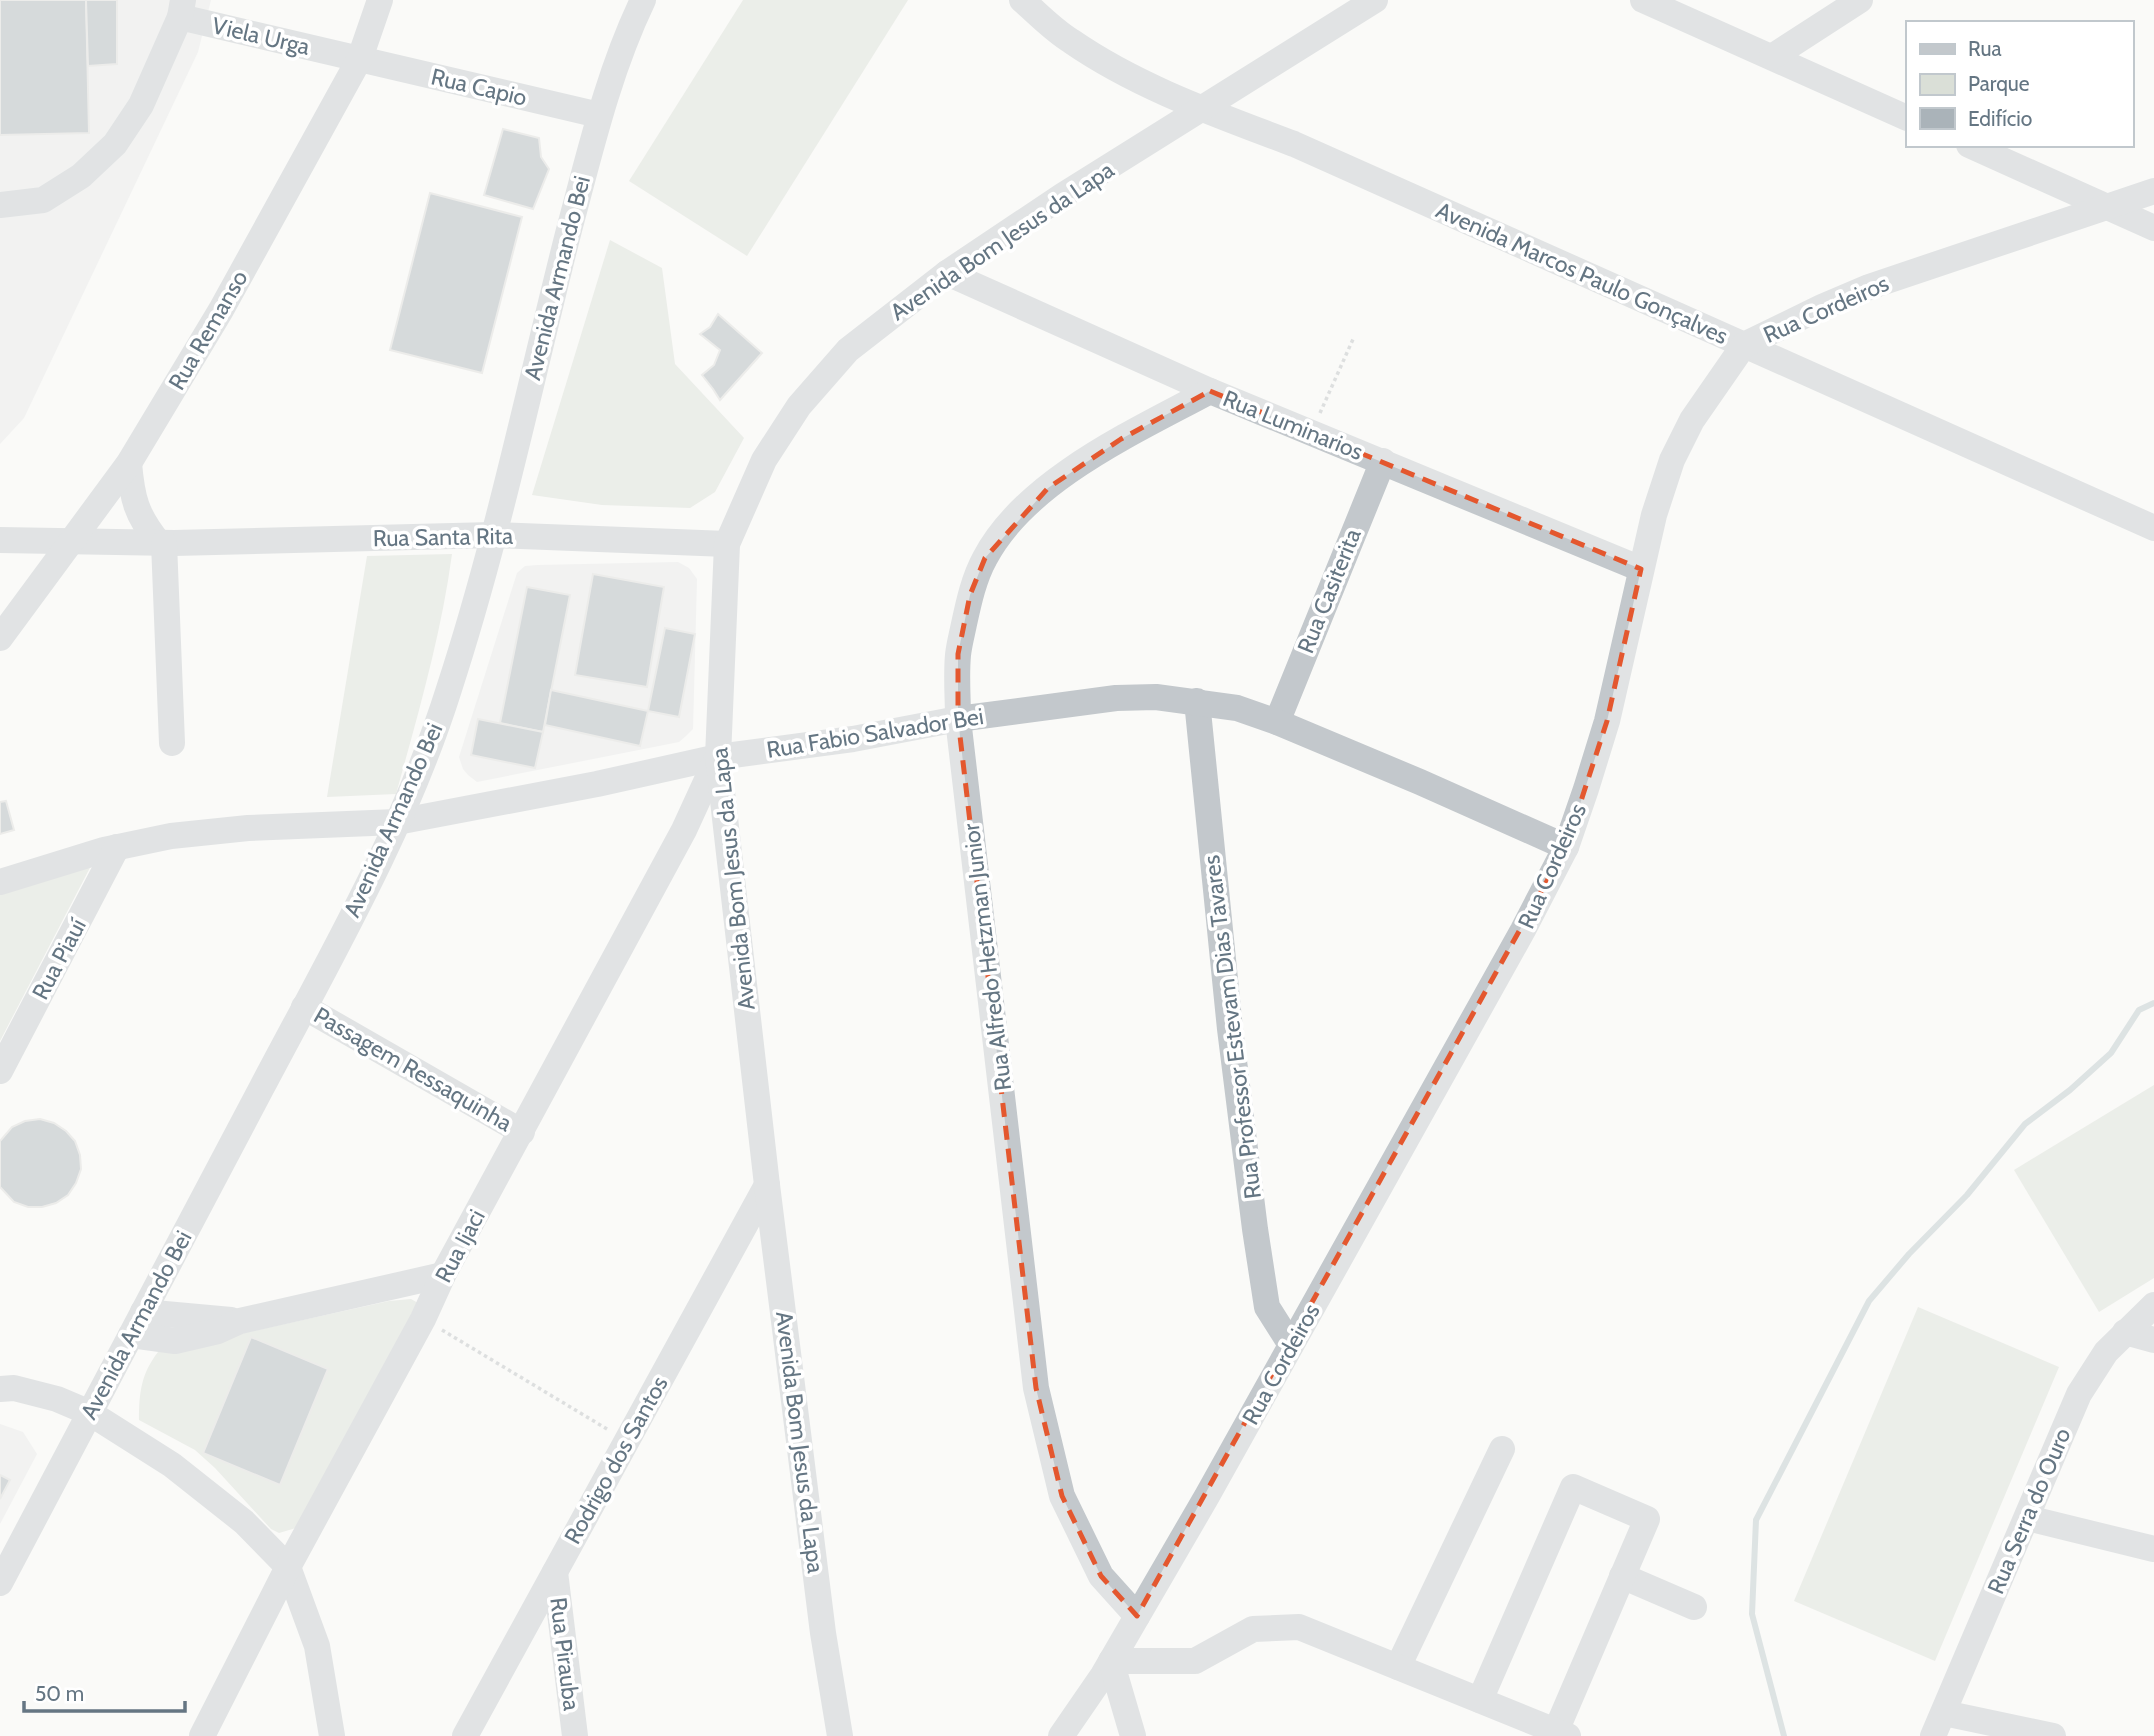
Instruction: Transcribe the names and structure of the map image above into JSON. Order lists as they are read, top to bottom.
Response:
{
  "streets": {
    "street": [
      "Viela Urga",
      "Rua Capio",
      "Avenida Bom Jesus da Lapa",
      "Avenida Marcos Paulo Gonçalves",
      "Avenida Armando Bei",
      "Rua Cordeiros",
      "Rua Remanso",
      "Rua Luminarios",
      "Rua Santa Rita",
      "Rua Casiterita",
      "Rua Fabio Salvador Bei",
      "Rua Alfredo Hetzman Junior",
      "Rua Piauí",
      "Rua Professor Estevam Dias Tavares",
      "Passagem Ressaquinha",
      "Rua Ijaci",
      "Rodrigo dos Santos",
      "Rua Serra do Ouro",
      "Rua Pirauba"
    ]
  },
  "crossings": [
    ["Viela Urga", "Rua Capio"],
    ["Viela Urga", "Rua Remanso"],
    ["Rua Capio", "Avenida Armando Bei"],
    ["Rua Capio", "Rua Remanso"],
    ["Avenida Bom Jesus da Lapa", "Avenida Marcos Paulo Gonçalves"],
    ["Avenida Bom Jesus da Lapa", "Rua Luminarios"],
    ["Avenida Bom Jesus da Lapa", "Rua Santa Rita"],
    ["Avenida Bom Jesus da Lapa", "Rua Fabio Salvador Bei"],
    ["Avenida Bom Jesus da Lapa", "Rua Ijaci"],
    ["Avenida Bom Jesus da Lapa", "Rodrigo dos Santos"],
    ["Avenida Marcos Paulo Gonçalves", "Rua Cordeiros"],
    ["Avenida Armando Bei", "Rua Santa Rita"],
    ["Avenida Armando Bei", "Rua Fabio Salvador Bei"],
    ["Avenida Armando Bei", "Passagem Ressaquinha"],
    ["Rua Cordeiros", "Rua Luminarios"],
    ["Rua Cordeiros", "Rua Fabio Salvador Bei"],
    ["Rua Cordeiros", "Rua Alfredo Hetzman Junior"],
    ["Rua Cordeiros", "Rua Professor Estevam Dias Tavares"],
    ["Rua Remanso", "Rua Santa Rita"],
    ["Rua Luminarios", "Rua Casiterita"],
    ["Rua Luminarios", "Rua Alfredo Hetzman Junior"],
    ["Rua Casiterita", "Rua Fabio Salvador Bei"],
    ["Rua Fabio Salvador Bei", "Rua Alfredo Hetzman Junior"],
    ["Rua Fabio Salvador Bei", "Rua Piauí"],
    ["Rua Fabio Salvador Bei", "Rua Professor Estevam Dias Tavares"],
    ["Rua Fabio Salvador Bei", "Rua Ijaci"],
    ["Passagem Ressaquinha", "Rua Ijaci"],
    ["Rodrigo dos Santos", "Rua Pirauba"]
  ],
  "legend": ["Rua", "Parque", "Edifício"],
  "scale_bar": "50 m"
}
